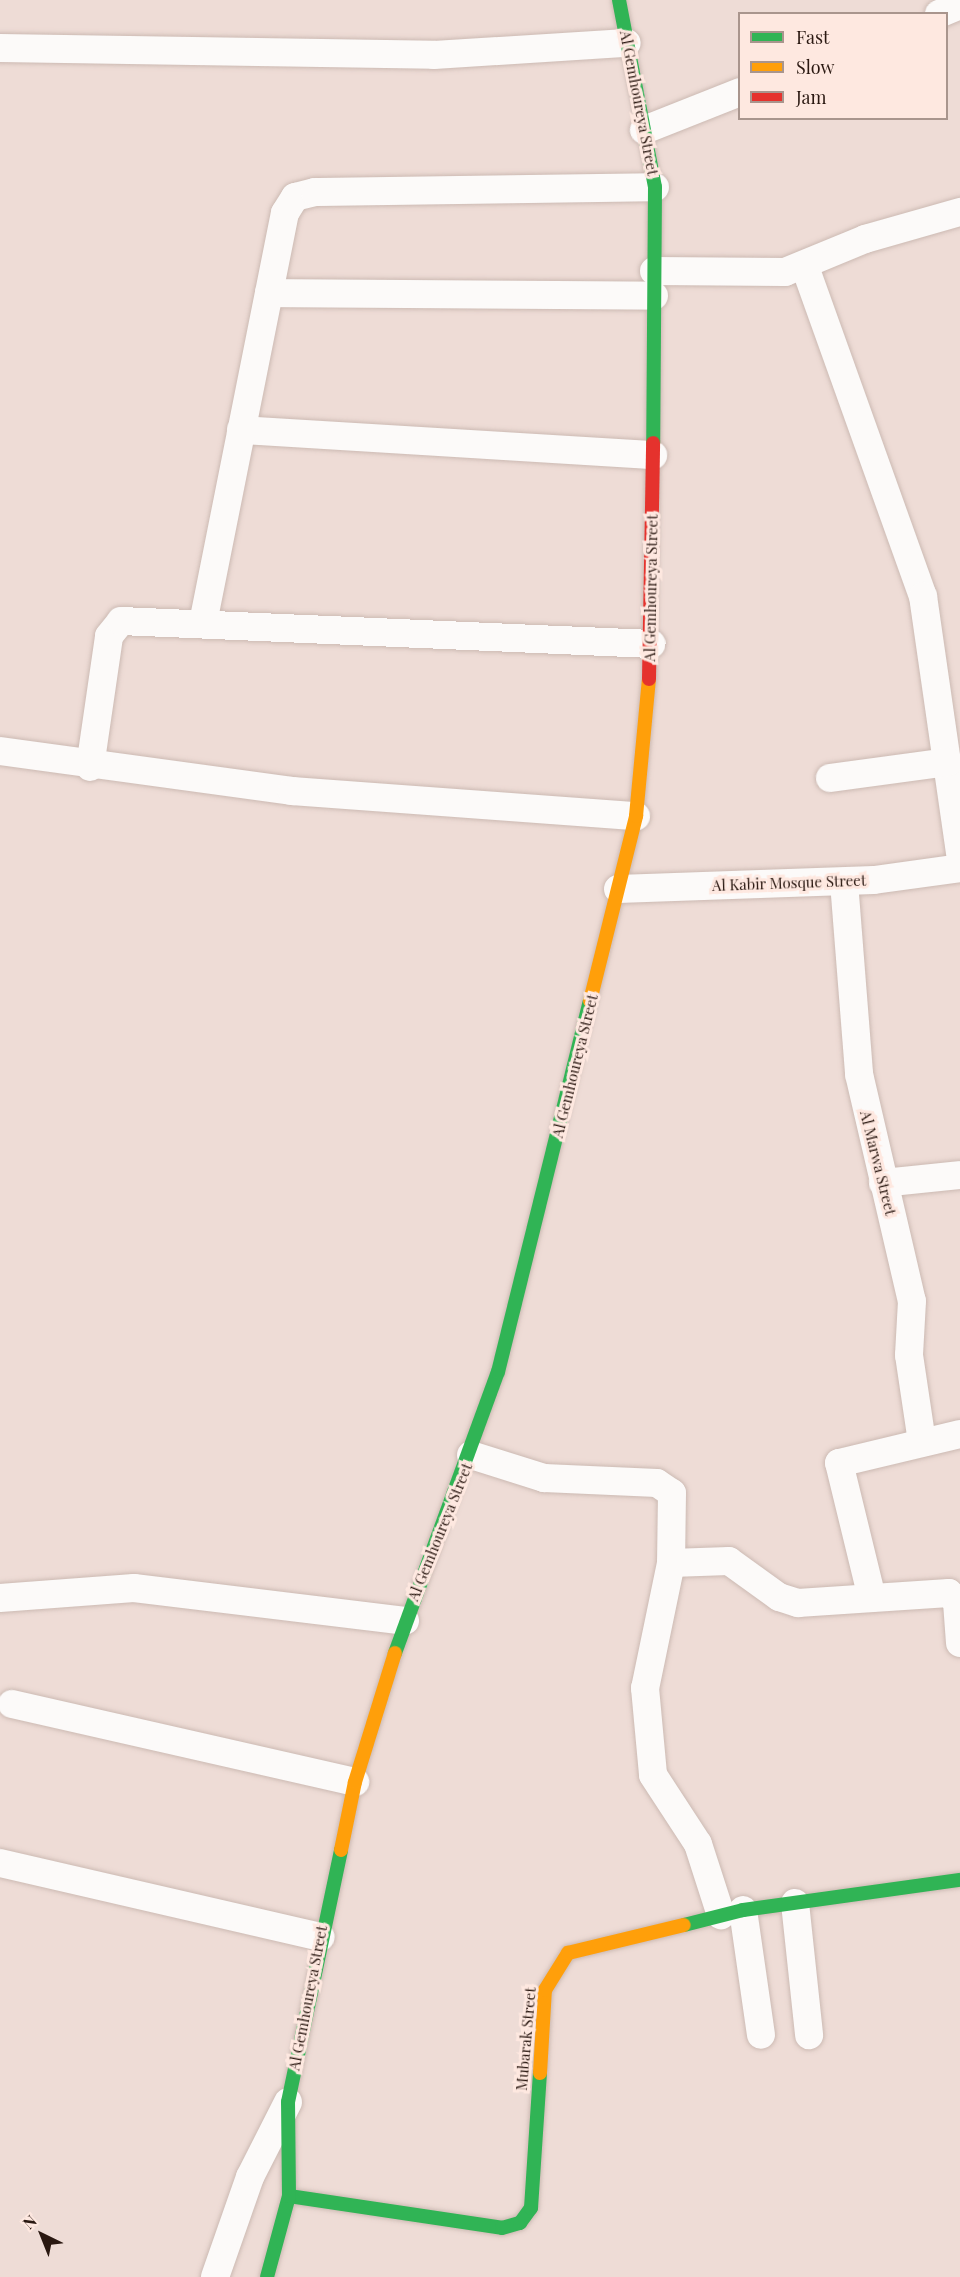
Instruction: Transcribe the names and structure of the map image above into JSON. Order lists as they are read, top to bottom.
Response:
{
  "streets": {
    "street": [
      "Al Gemhoureya Street",
      "Al Kabir Mosque Street",
      "Al Marwa Street",
      "Mubarak Street"
    ]
  },
  "crossings": [
    ["Al Gemhoureya Street", "Al Kabir Mosque Street"],
    ["Al Gemhoureya Street", "Mubarak Street"],
    ["Al Kabir Mosque Street", "Al Marwa Street"]
  ],
  "legend": ["Fast", "Slow", "Jam"],
  "north": "top left"
}
